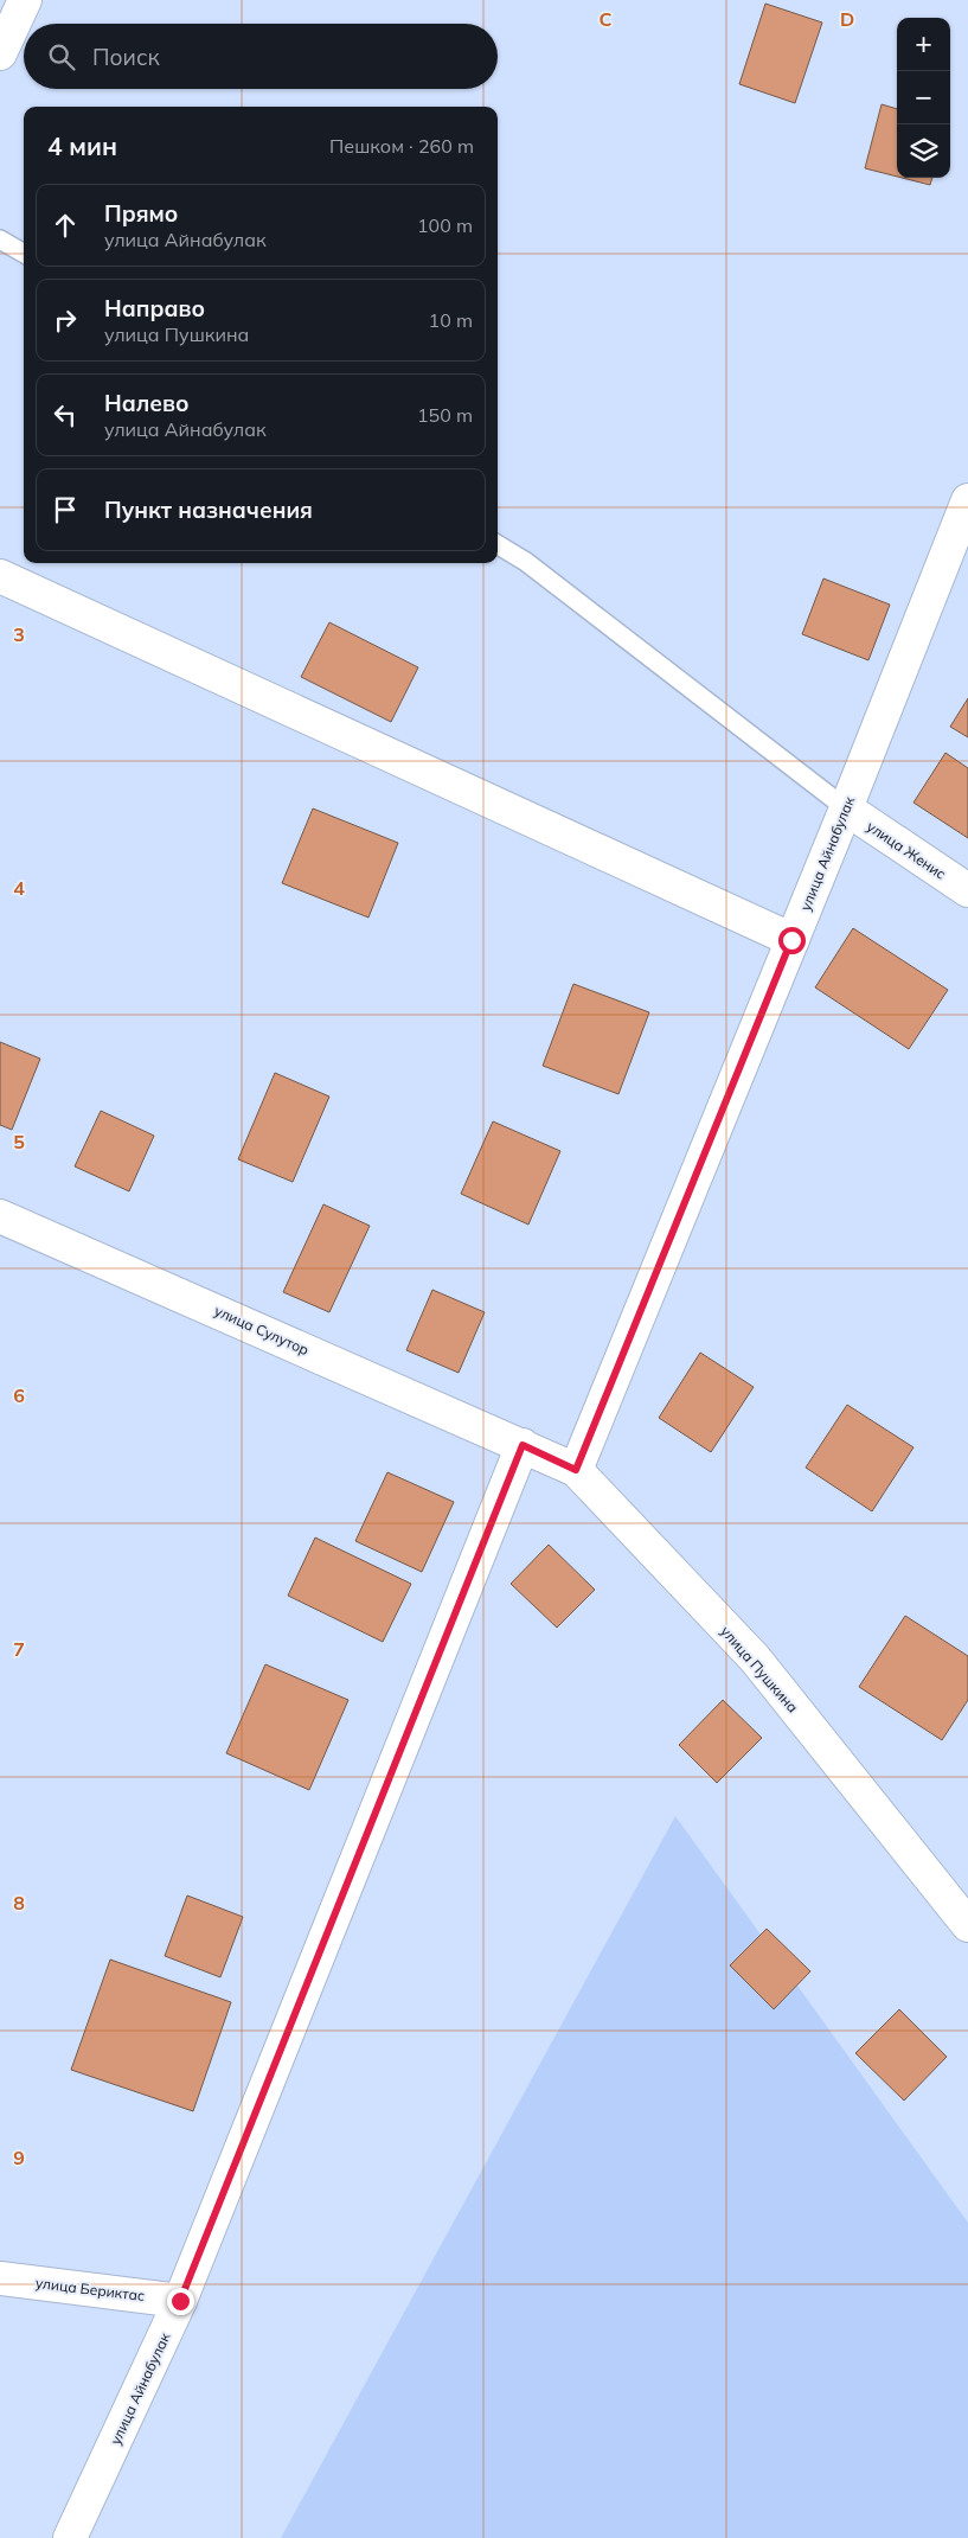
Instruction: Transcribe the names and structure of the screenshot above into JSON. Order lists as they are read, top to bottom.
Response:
{
  "streets": {
    "street": [
      "улица Женис",
      "улица Айнабулак",
      "улица Сулутор",
      "улица Пушкина",
      "улица Бериктас"
    ]
  },
  "crossings": [
    ["улица Женис", "улица Айнабулак"],
    ["улица Айнабулак", "улица Сулутор"],
    ["улица Айнабулак", "улица Пушкина"],
    ["улица Айнабулак", "улица Бериктас"],
    ["улица Сулутор", "улица Пушкина"]
  ],
  "page": {
    "map_buttons": ["+", "−"],
    "search": "Поиск",
    "heading": ["4 мин", "Пешком · 260 m"],
    "list": [
      ["Прямо", "улица Айнабулак", "100 m"],
      ["Направо", "улица Пушкина", "10 m"],
      ["Налево", "улица Айнабулак", "150 m"],
      "Пункт назначения"
    ]
  },
  "grid": {
    "columns": ["C", "D"],
    "rows": [
      "3",
      "4",
      "5",
      "6",
      "7",
      "8",
      "9"
    ]
  }
}
